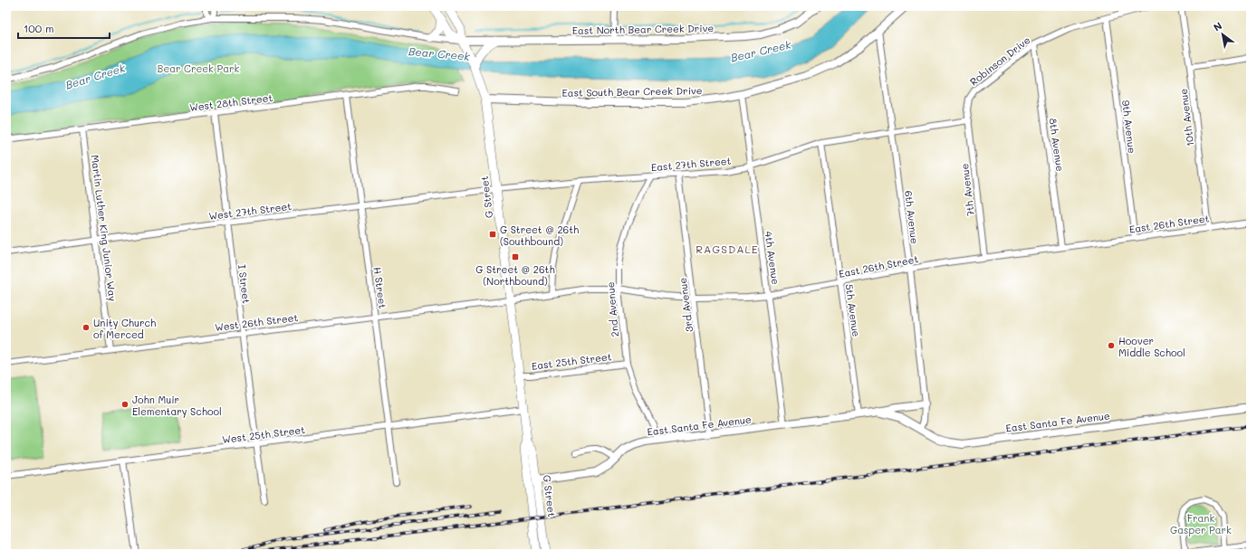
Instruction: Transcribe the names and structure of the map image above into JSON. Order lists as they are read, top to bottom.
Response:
{
  "streets": {
    "main road": ["G Street"],
    "street": [
      "East North Bear Creek Drive",
      "Robinson Drive",
      "East South Bear Creek Drive",
      "West 28th Street",
      "10th Avenue",
      "9th Avenue",
      "8th Avenue",
      "East 27th Street",
      "7th Avenue",
      "West 27th Street",
      "6th Avenue",
      "East 26th Street",
      "Martin Luther King Junior Way",
      "4th Avenue",
      "I Street",
      "H Street",
      "3rd Avenue",
      "2nd Avenue",
      "5th Avenue",
      "West 26th Street",
      "East 25th Street",
      "East Santa Fe Avenue",
      "West 25th Street"
    ]
  },
  "crossings": [
    ["East North Bear Creek Drive", "G Street"],
    ["Robinson Drive", "9th Avenue"],
    ["Robinson Drive", "8th Avenue"],
    ["Robinson Drive", "East 27th Street"],
    ["Robinson Drive", "7th Avenue"],
    ["East South Bear Creek Drive", "G Street"],
    ["East South Bear Creek Drive", "6th Avenue"],
    ["East South Bear Creek Drive", "4th Avenue"],
    ["West 28th Street", "Martin Luther King Junior Way"],
    ["West 28th Street", "I Street"],
    ["West 28th Street", "H Street"],
    ["10th Avenue", "East 26th Street"],
    ["9th Avenue", "East 26th Street"],
    ["8th Avenue", "East 26th Street"],
    ["East 27th Street", "7th Avenue"],
    ["East 27th Street", "G Street"],
    ["East 27th Street", "West 27th Street"],
    ["East 27th Street", "6th Avenue"],
    ["East 27th Street", "4th Avenue"],
    ["East 27th Street", "3rd Avenue"],
    ["East 27th Street", "2nd Avenue"],
    ["East 27th Street", "5th Avenue"],
    ["7th Avenue", "East 26th Street"],
    ["G Street", "West 27th Street"],
    ["G Street", "East 26th Street"],
    ["G Street", "West 26th Street"],
    ["G Street", "East 25th Street"],
    ["G Street", "East Santa Fe Avenue"],
    ["G Street", "West 25th Street"],
    ["West 27th Street", "Martin Luther King Junior Way"],
    ["West 27th Street", "I Street"],
    ["West 27th Street", "H Street"],
    ["6th Avenue", "East 26th Street"],
    ["6th Avenue", "East Santa Fe Avenue"],
    ["East 26th Street", "4th Avenue"],
    ["East 26th Street", "3rd Avenue"],
    ["East 26th Street", "2nd Avenue"],
    ["East 26th Street", "5th Avenue"],
    ["East 26th Street", "West 26th Street"],
    ["Martin Luther King Junior Way", "West 26th Street"],
    ["4th Avenue", "East Santa Fe Avenue"],
    ["I Street", "West 26th Street"],
    ["I Street", "West 25th Street"],
    ["H Street", "West 26th Street"],
    ["H Street", "West 25th Street"],
    ["3rd Avenue", "East Santa Fe Avenue"],
    ["2nd Avenue", "East 25th Street"],
    ["2nd Avenue", "East Santa Fe Avenue"],
    ["5th Avenue", "East Santa Fe Avenue"]
  ],
  "districts": ["RAGSDALE"],
  "water": ["Bear Creek"],
  "parks": ["Bear Creek Park", "Frank Gasper Park"],
  "places": {
    "transit": ["G Street @ 26th (Southbound)", "G Street @ 26th (Northbound)"],
    "other": ["Unity Church of Merced", "Hoover Middle School", "John Muir Elementary School"]
  },
  "scale_bar": "100 m",
  "north": "top left"
}
